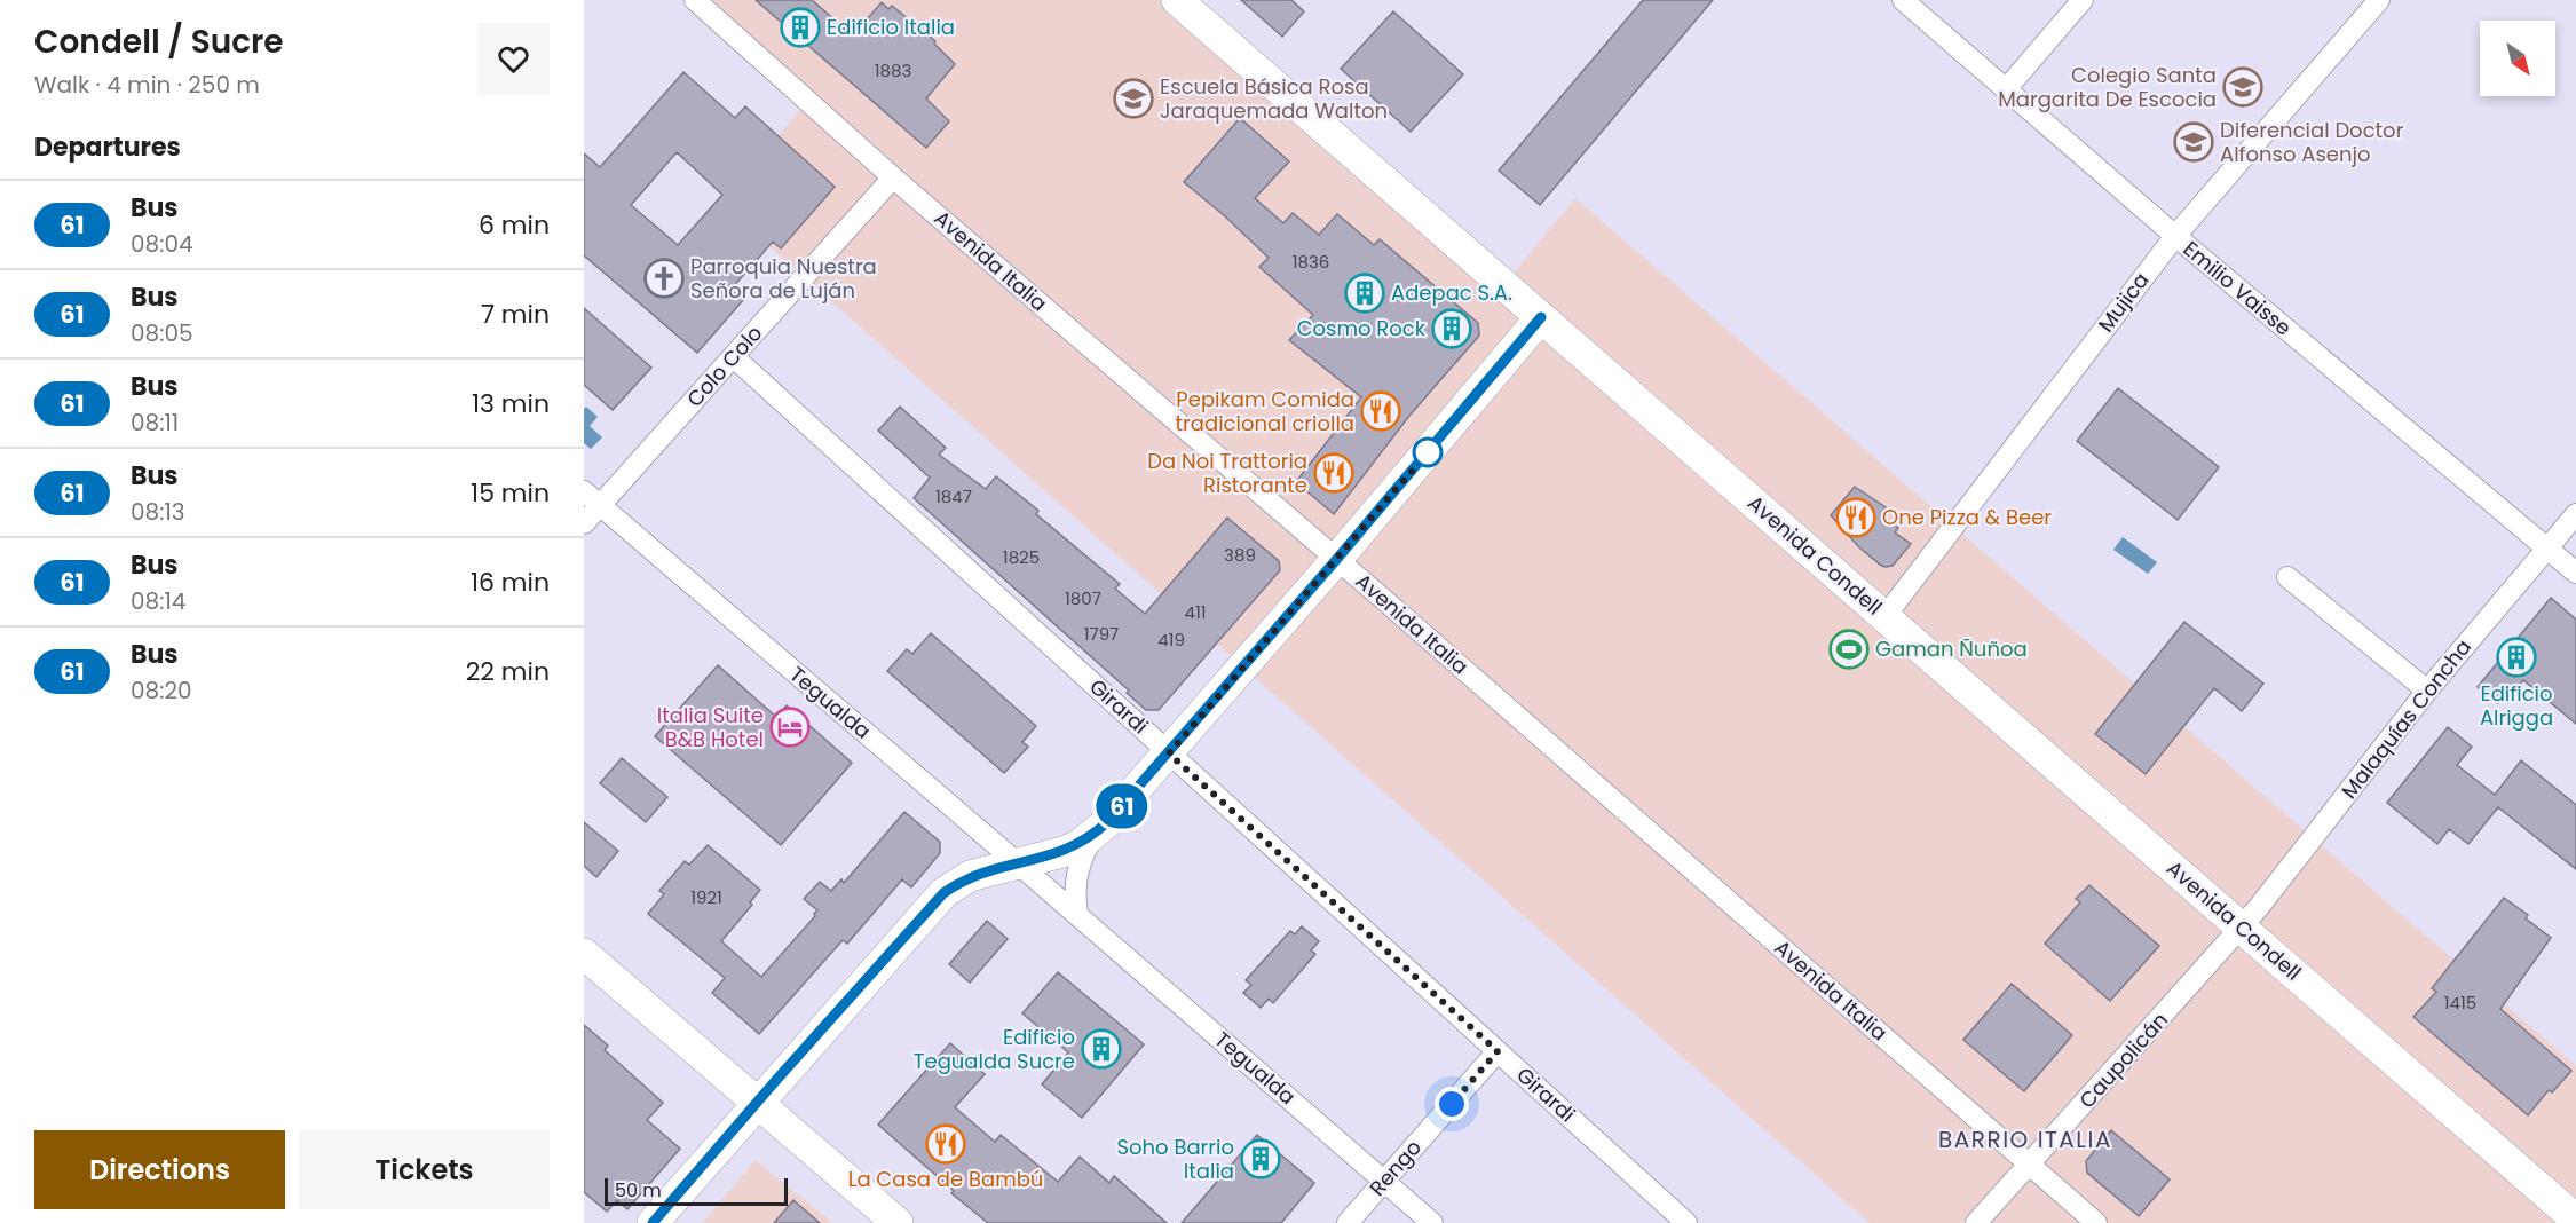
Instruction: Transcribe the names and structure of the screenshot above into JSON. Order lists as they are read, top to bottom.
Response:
{
  "streets": {
    "street": [
      "Avenida Italia",
      "Emilio Vaisse",
      "Mujica",
      "Colo Colo",
      "Avenida Condell",
      "Tegualda",
      "Girardi",
      "Malaquías Concha",
      "Caupolicán",
      "Rengo"
    ]
  },
  "crossings": [
    ["Avenida Italia", "Colo Colo"],
    ["Avenida Italia", "Caupolicán"],
    ["Emilio Vaisse", "Mujica"],
    ["Emilio Vaisse", "Malaquías Concha"],
    ["Mujica", "Avenida Condell"],
    ["Colo Colo", "Tegualda"],
    ["Colo Colo", "Girardi"],
    ["Avenida Condell", "Malaquías Concha"],
    ["Avenida Condell", "Caupolicán"],
    ["Tegualda", "Rengo"],
    ["Girardi", "Rengo"],
    ["Malaquías Concha", "Caupolicán"]
  ],
  "districts": ["BARRIO ITALIA"],
  "places": {
    "building": [
      "Edificio Italia",
      "Adepac S.A.",
      "Cosmo Rock",
      "Edificio Alrigga",
      "Edificio Tegualda Sucre",
      "Soho Barrio Italia"
    ],
    "school or university": ["Colegio Santa Margarita De Escocia", "Escuela Básica Rosa Jaraquemada Walton", "Diferencial Doctor Alfonso Asenjo"],
    "church": ["Parroquia Nuestra Señora de Luján"],
    "restaurant": [
      "Pepikam Comida tradicional criolla",
      "Da Noi Trattoria Ristorante",
      "One Pizza & Beer",
      "La Casa de Bambú"
    ],
    "sports": ["Gaman Ñuñoa"],
    "hotel": ["Italia Suite B&B Hotel"]
  },
  "lines": ["bus line 61"],
  "house_numbers": [
    "1883",
    "1836",
    "1847",
    "389",
    "1825",
    "1807",
    "411",
    "1797",
    "419",
    "1921",
    "1415"
  ],
  "scale_bar": "50 m",
  "north": "bottom right",
  "page": {
    "heading": [
      ["Condell / Sucre", "Walk · 4 min · 250 m"],
      "Departures"
    ],
    "on_map": "61",
    "list": [
      {
        "mark": "61",
        "name": "Bus",
        "note": "08:04",
        "value": "6 min"
      },
      {
        "mark": "61",
        "name": "Bus",
        "note": "08:05",
        "value": "7 min"
      },
      {
        "mark": "61",
        "name": "Bus",
        "note": "08:11",
        "value": "13 min"
      },
      {
        "mark": "61",
        "name": "Bus",
        "note": "08:13",
        "value": "15 min"
      },
      {
        "mark": "61",
        "name": "Bus",
        "note": "08:14",
        "value": "16 min"
      },
      {
        "mark": "61",
        "name": "Bus",
        "note": "08:20",
        "value": "22 min"
      }
    ],
    "buttons": ["Directions", "Tickets"],
    "scale": "50 m"
  }
}
